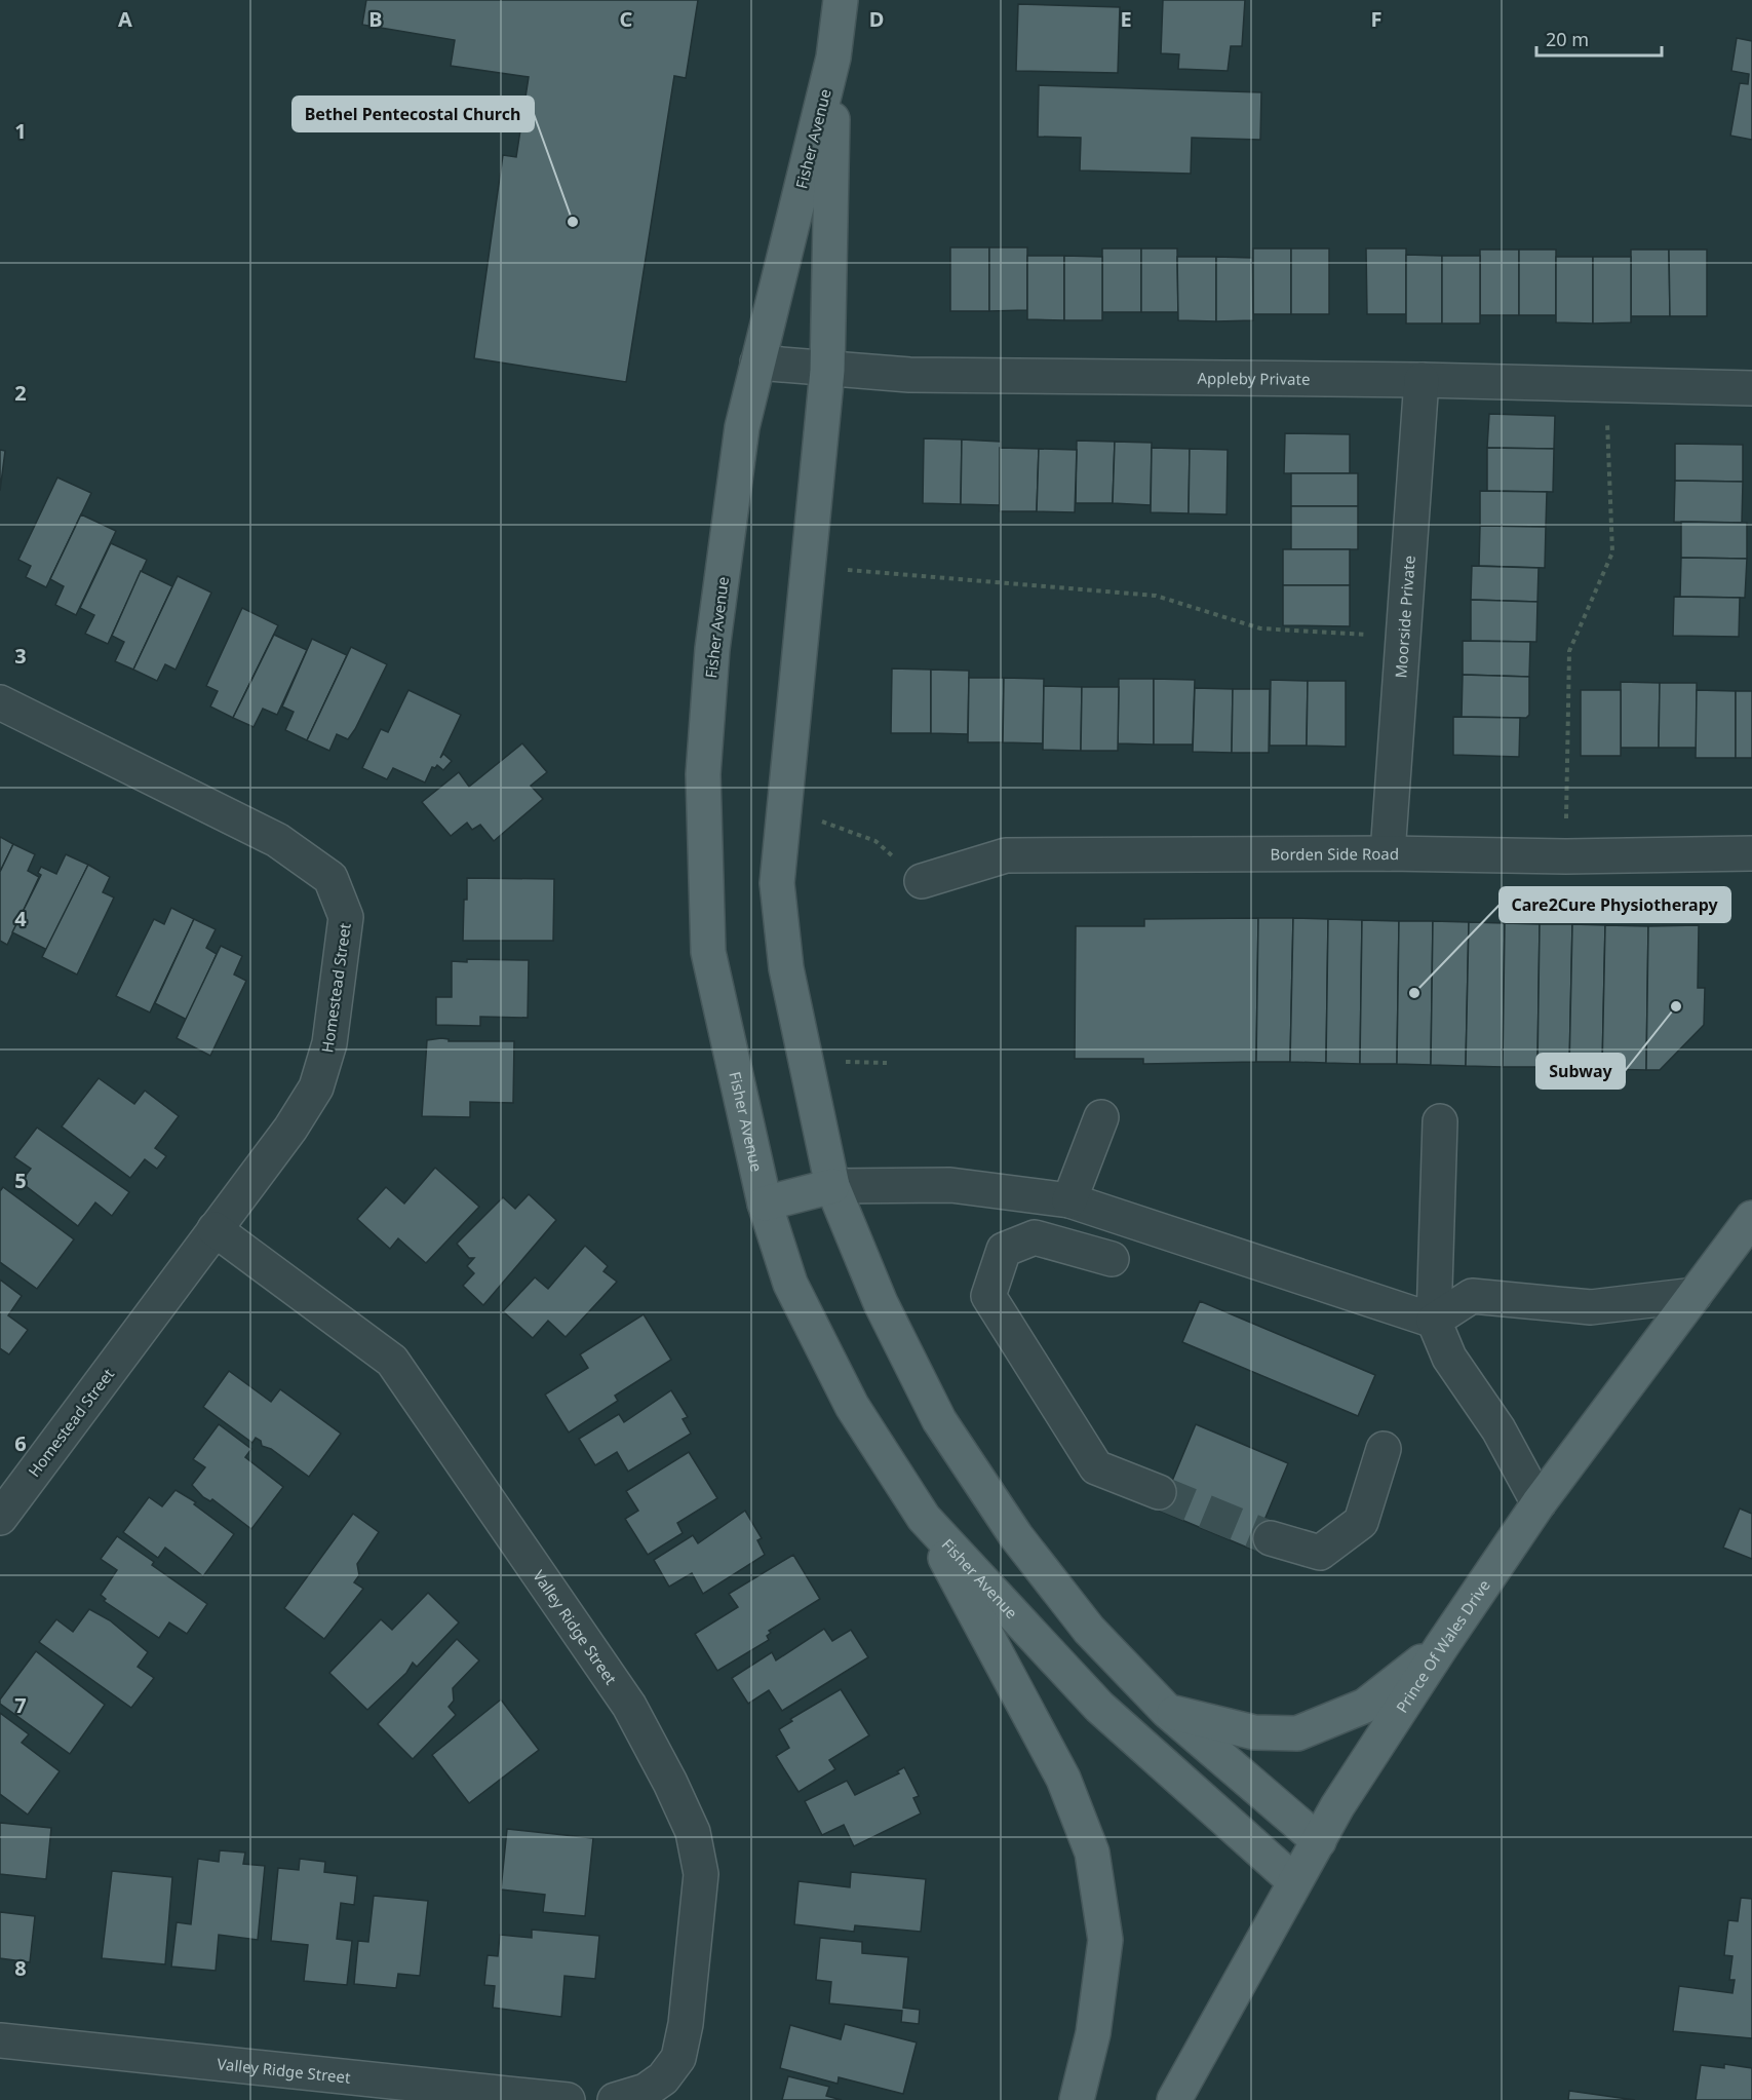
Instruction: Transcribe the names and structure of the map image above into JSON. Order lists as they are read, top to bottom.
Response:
{
  "streets": {
    "main road": ["Fisher Avenue", "Prince Of Wales Drive"],
    "street": [
      "Appleby Private",
      "Moorside Private",
      "Borden Side Road",
      "Homestead Street",
      "Valley Ridge Street"
    ]
  },
  "crossings": [
    ["Fisher Avenue", "Appleby Private"],
    ["Fisher Avenue", "Prince Of Wales Drive"],
    ["Appleby Private", "Moorside Private"],
    ["Moorside Private", "Borden Side Road"],
    ["Homestead Street", "Valley Ridge Street"]
  ],
  "places": ["Bethel Pentecostal Church", "Care2Cure Physiotherapy", "Subway"],
  "scale_bar": "20 m",
  "grid": {
    "columns": [
      "A",
      "B",
      "C",
      "D",
      "E",
      "F"
    ],
    "rows": [
      "1",
      "2",
      "3",
      "4",
      "5",
      "6",
      "7",
      "8"
    ]
  }
}
